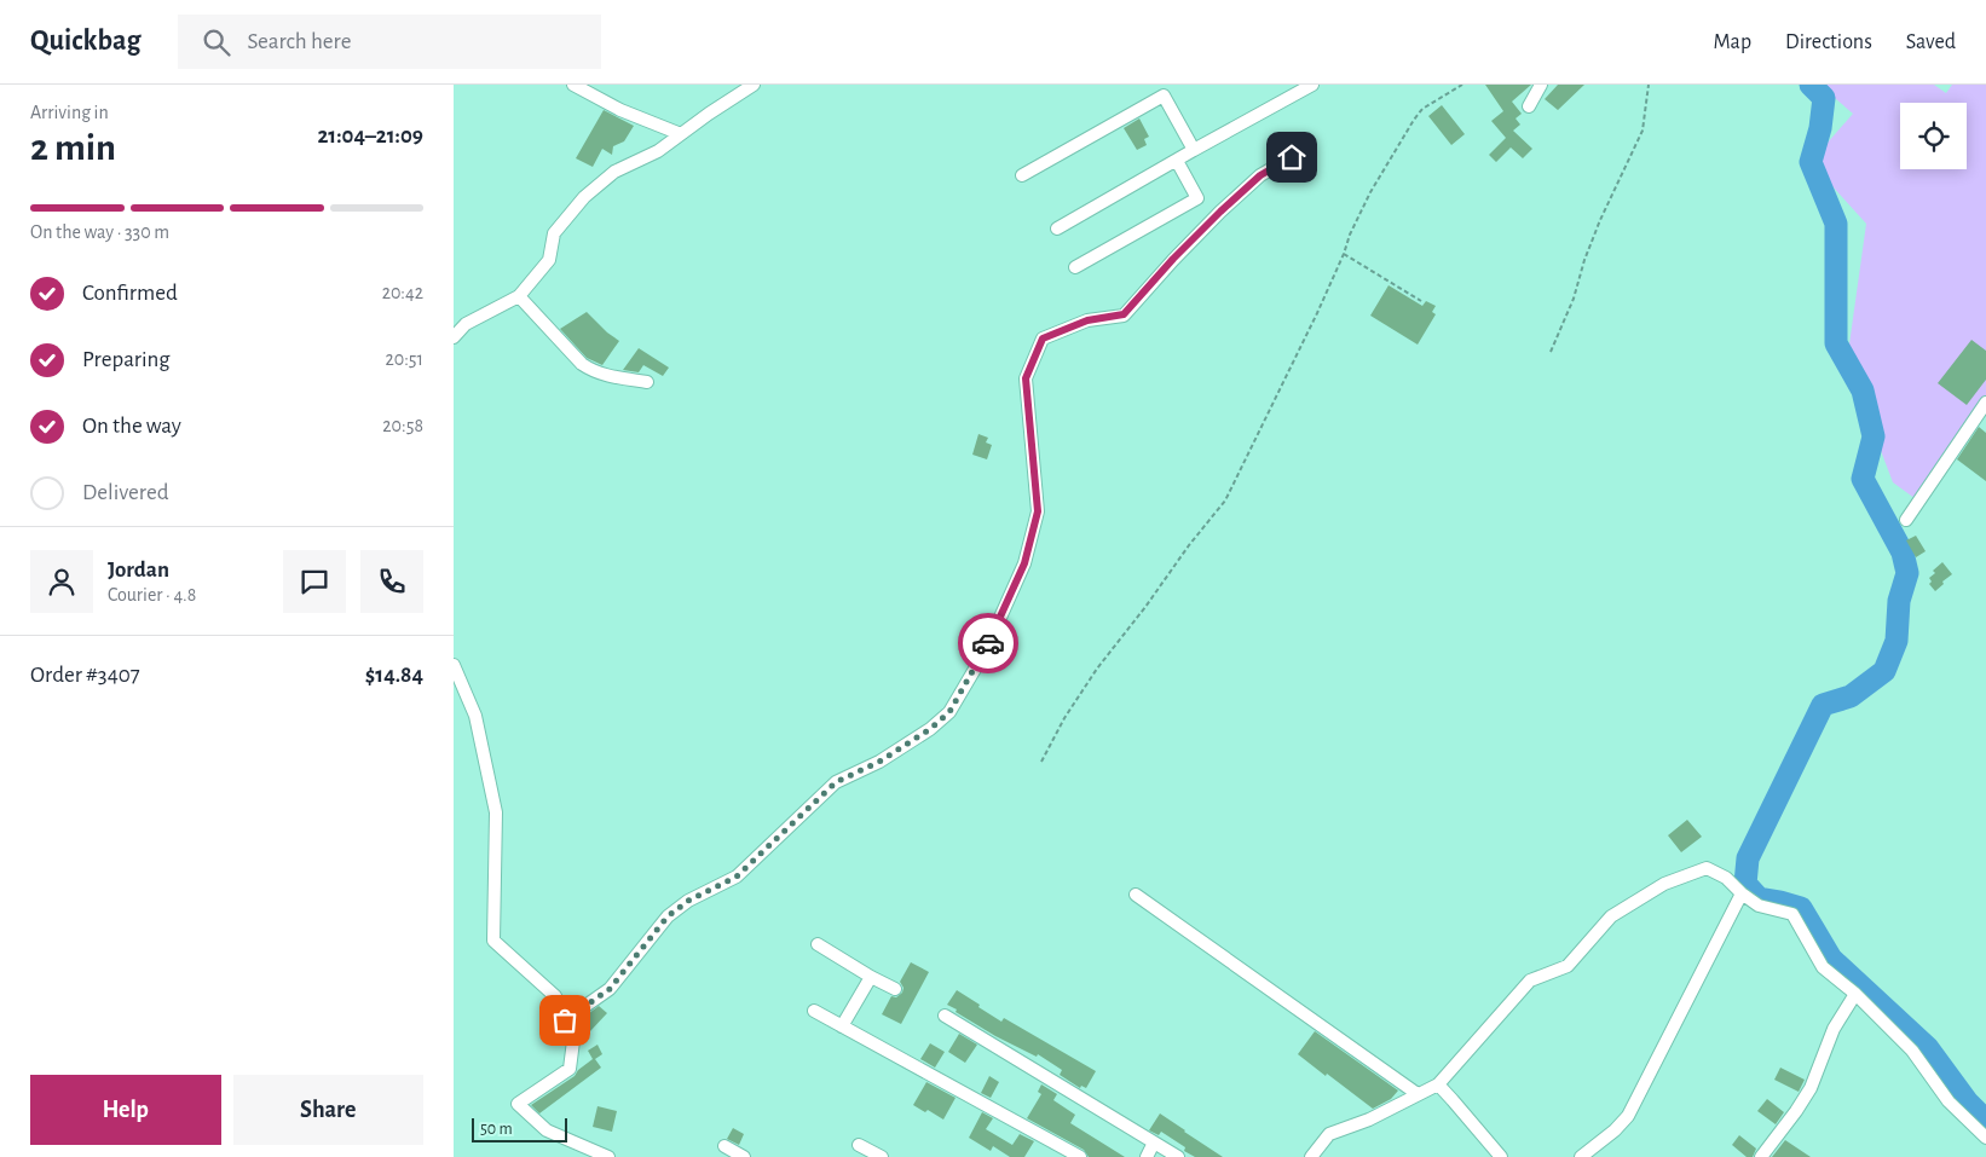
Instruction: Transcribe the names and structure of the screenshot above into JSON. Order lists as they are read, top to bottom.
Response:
{
  "scale_bar": "50 m",
  "page": {
    "header": "Quickbag",
    "search": "Search here",
    "nav": ["Map", "Directions", "Saved"],
    "heading": ["2 min", "Arriving in", "21:04–21:09"],
    "panel": [
      "Jordan",
      "Courier · 4.8",
      "Order #3407",
      "$14.84"
    ],
    "bar": "On the way · 330 m",
    "list": [
      ["Confirmed", "20:42"],
      ["Preparing", "20:51"],
      ["On the way", "20:58"],
      "Delivered"
    ],
    "buttons": ["Help", "Share"],
    "scale": "50 m"
  }
}
